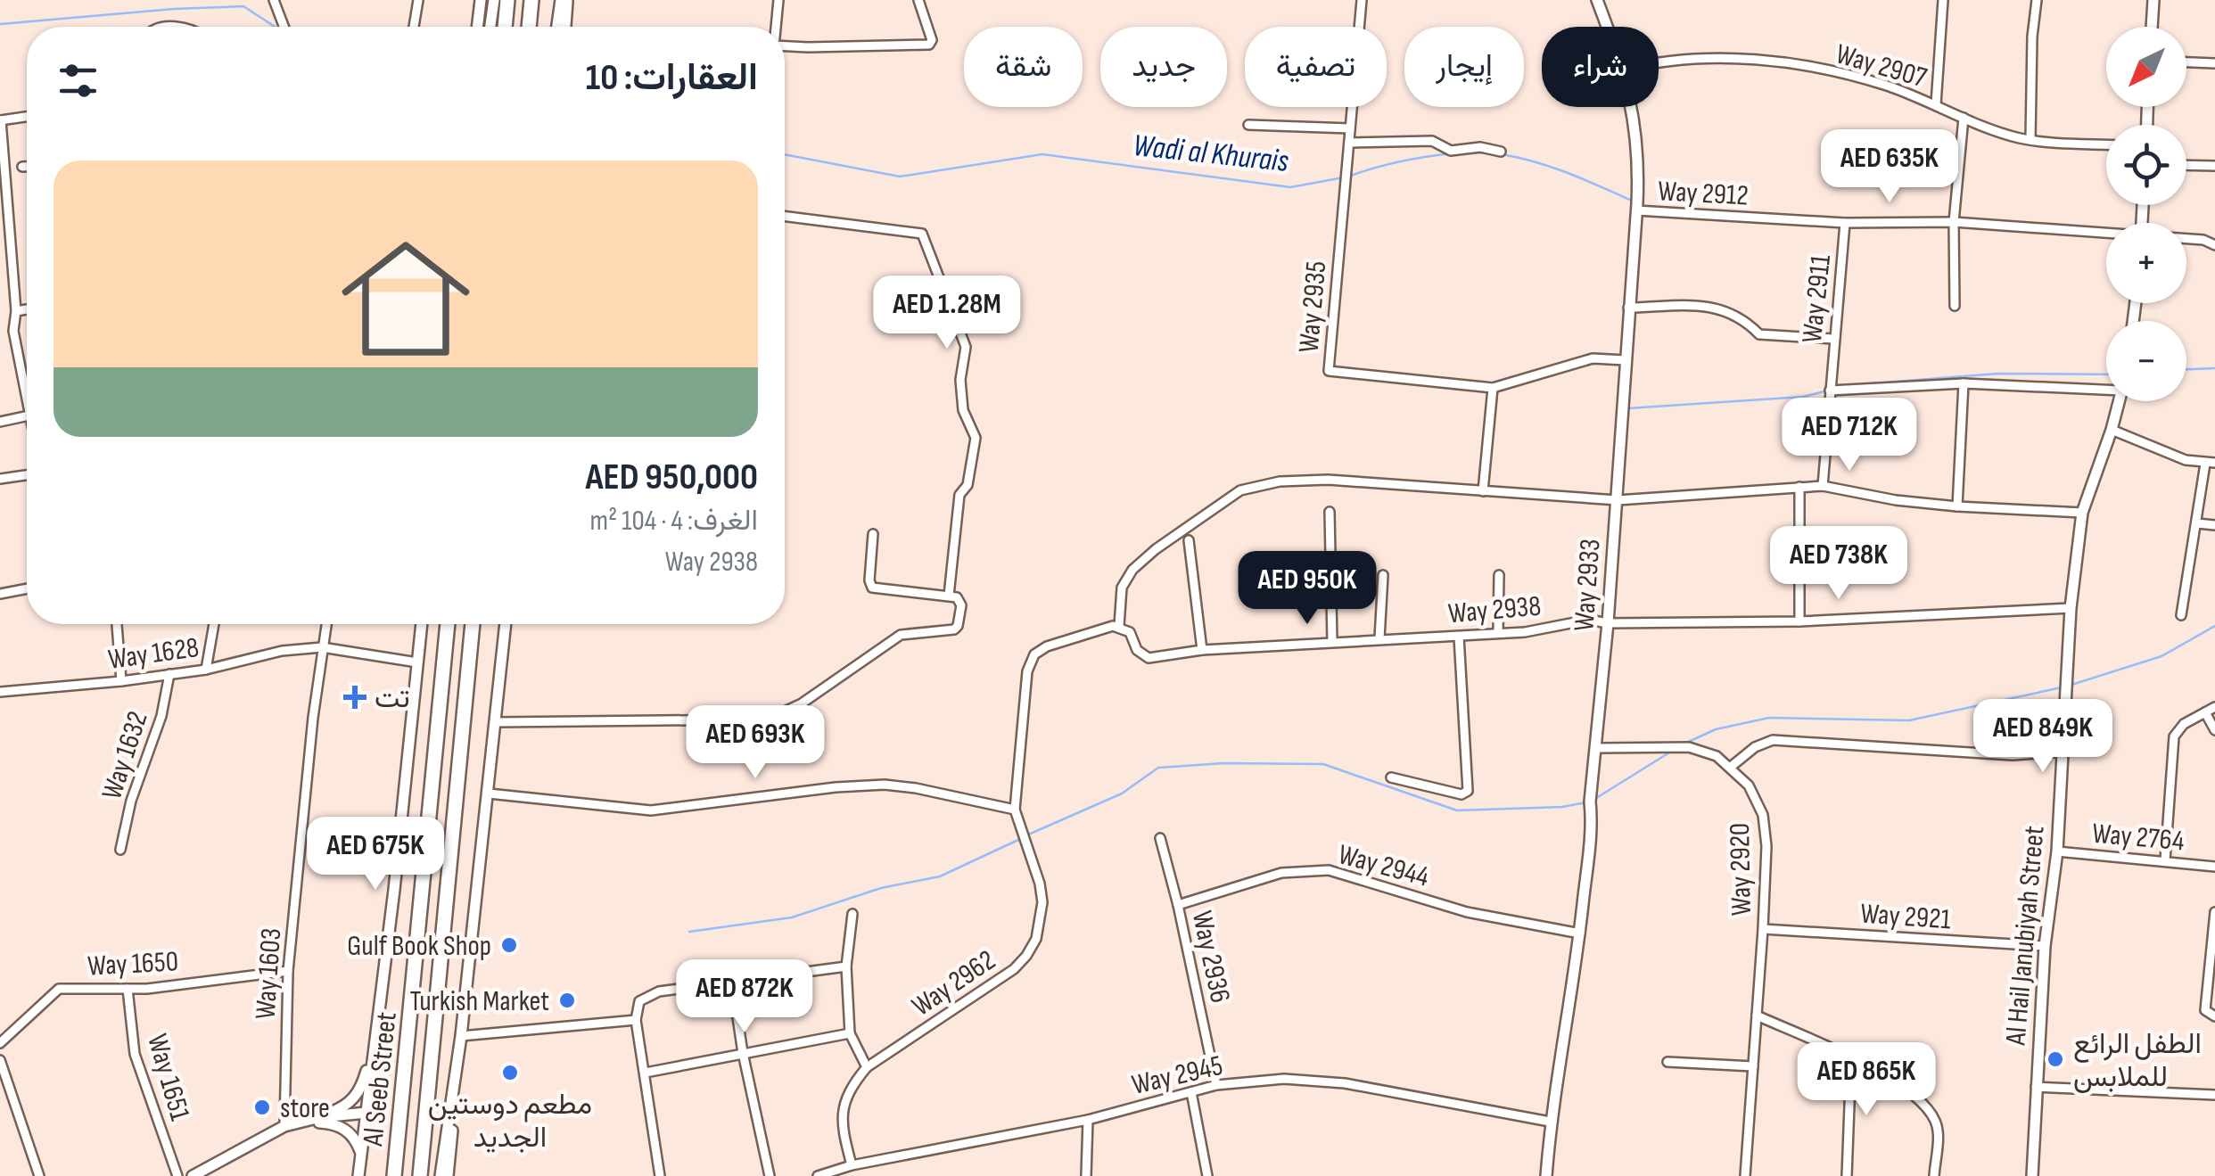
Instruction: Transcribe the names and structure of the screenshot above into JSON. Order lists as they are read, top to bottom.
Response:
{
  "streets": {
    "highway": ["Al Seeb Street"],
    "street": [
      "Way 2907",
      "Way 2912",
      "Way 2911",
      "Way 2935",
      "Way 2933",
      "Way 2938",
      "Way 1628",
      "Way 1632",
      "Way 2764",
      "Way 2944",
      "Way 2920",
      "Way 2921",
      "Al Hail Janubiyah Street",
      "Way 2936",
      "Way 1650",
      "Way 1603",
      "Way 2962",
      "Way 2945",
      "Way 1651"
    ]
  },
  "crossings": [
    ["Way 2912", "Way 2911"],
    ["Way 2912", "Way 2933"],
    ["Way 2935", "Way 2933"],
    ["Way 2933", "Way 2938"],
    ["Way 2933", "Way 2944"],
    ["Way 2933", "Way 2920"],
    ["Way 2933", "Way 2945"],
    ["Way 2938", "Al Hail Janubiyah Street"],
    ["Way 2938", "Way 2962"],
    ["Way 1628", "Way 1632"],
    ["Way 1628", "Way 1603"],
    ["Way 2764", "Al Hail Janubiyah Street"],
    ["Way 2944", "Way 2936"],
    ["Way 2920", "Way 2921"],
    ["Way 2921", "Al Hail Janubiyah Street"],
    ["Way 2936", "Way 2945"],
    ["Way 1650", "Way 1603"],
    ["Way 1650", "Way 1651"],
    ["Way 2962", "Way 2945"]
  ],
  "water": ["Wadi al Khurais"],
  "places": {
    "health": ["تت"],
    "other": [
      "Gulf Book Shop",
      "Turkish Market",
      "الطفل الرائع للملابس",
      "مطعم دوستين الجديد",
      "store"
    ]
  },
  "north": "bottom left",
  "page": {
    "map_buttons": ["+", "−"],
    "chip": [
      "شراء",
      "إيجار",
      "تصفية",
      "جديد",
      "شقة"
    ],
    "heading": "العقارات: 10",
    "price": [
      "AED 635K",
      "AED 1.28M",
      "AED 712K",
      "AED 738K",
      "AED 950K",
      "AED 849K",
      "AED 693K",
      "AED 675K",
      "AED 872K",
      "AED 865K"
    ],
    "list": [
      {
        "name": "AED 950,000",
        "note": "الغرف: 4 · 104 m² · Way 2938"
      }
    ]
  }
}
